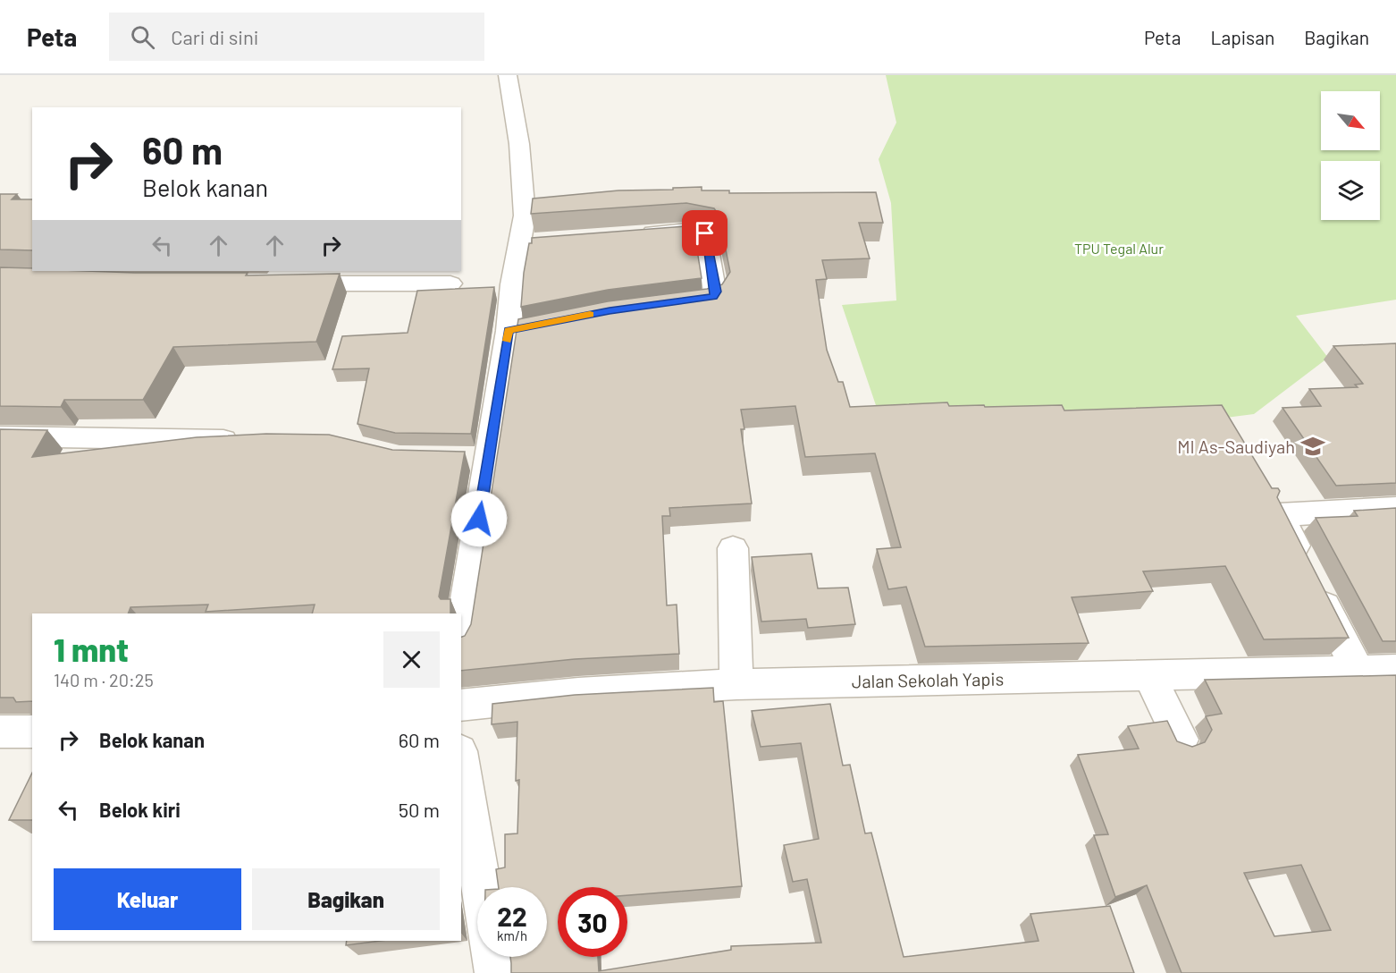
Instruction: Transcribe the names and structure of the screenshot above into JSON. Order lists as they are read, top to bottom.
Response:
{
  "streets": {
    "street": ["Jalan Sekolah Yapis"]
  },
  "parks": ["TPU Tegal Alur"],
  "places": {
    "school or university": ["MI As-Saudiyah"]
  },
  "north": "bottom right",
  "page": {
    "header": "Peta",
    "search": "Cari di sini",
    "nav": ["Peta", "Lapisan", "Bagikan"],
    "turn": ["60 m", "Belok kanan"],
    "heading": ["1 mnt", "140 m · 20:25"],
    "list": [
      {
        "name": "Belok kanan",
        "value": "60 m"
      },
      {
        "name": "Belok kiri",
        "value": "50 m"
      }
    ],
    "buttons": ["Keluar", "Bagikan"],
    "speed": "22 km/h",
    "limit": "30"
  }
}
